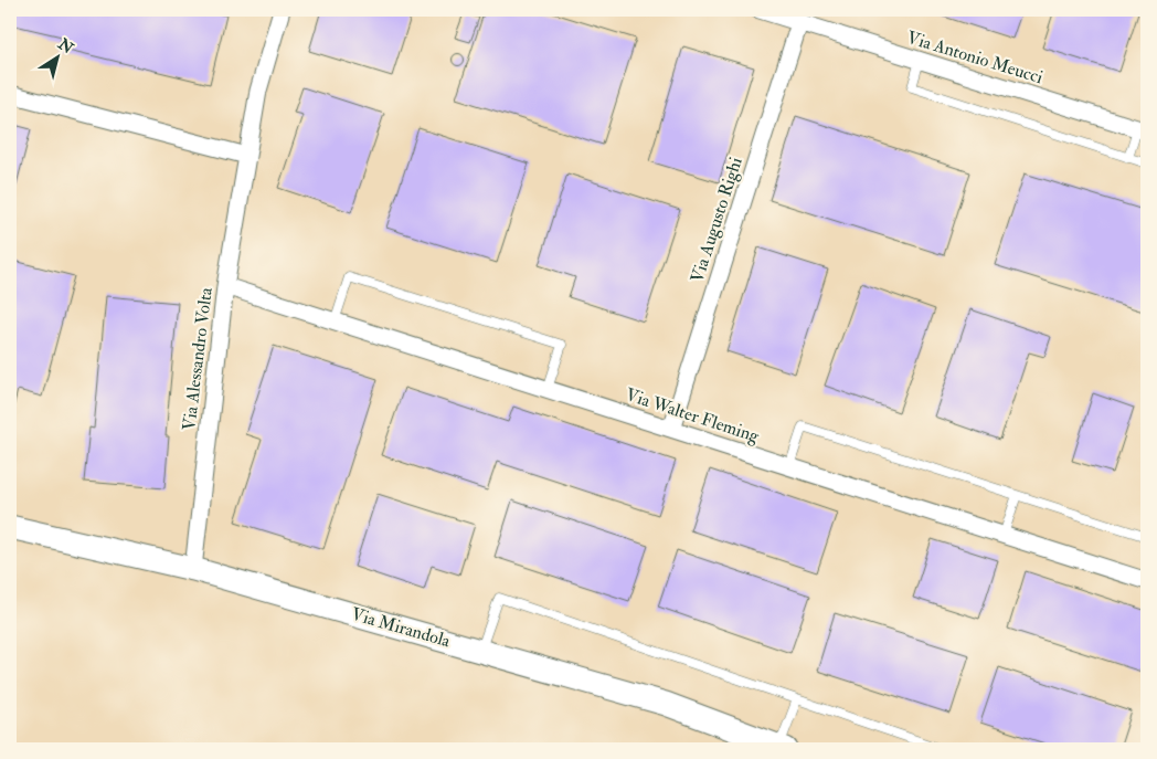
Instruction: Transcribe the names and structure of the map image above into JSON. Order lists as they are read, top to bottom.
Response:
{
  "streets": {
    "street": [
      "Via Antonio Meucci",
      "Via Augusto Righi",
      "Via Alessandro Volta",
      "Via Walter Fleming",
      "Via Mirandola"
    ]
  },
  "crossings": [
    ["Via Antonio Meucci", "Via Augusto Righi"],
    ["Via Augusto Righi", "Via Walter Fleming"],
    ["Via Alessandro Volta", "Via Walter Fleming"],
    ["Via Alessandro Volta", "Via Mirandola"]
  ],
  "north": "top right"
}
